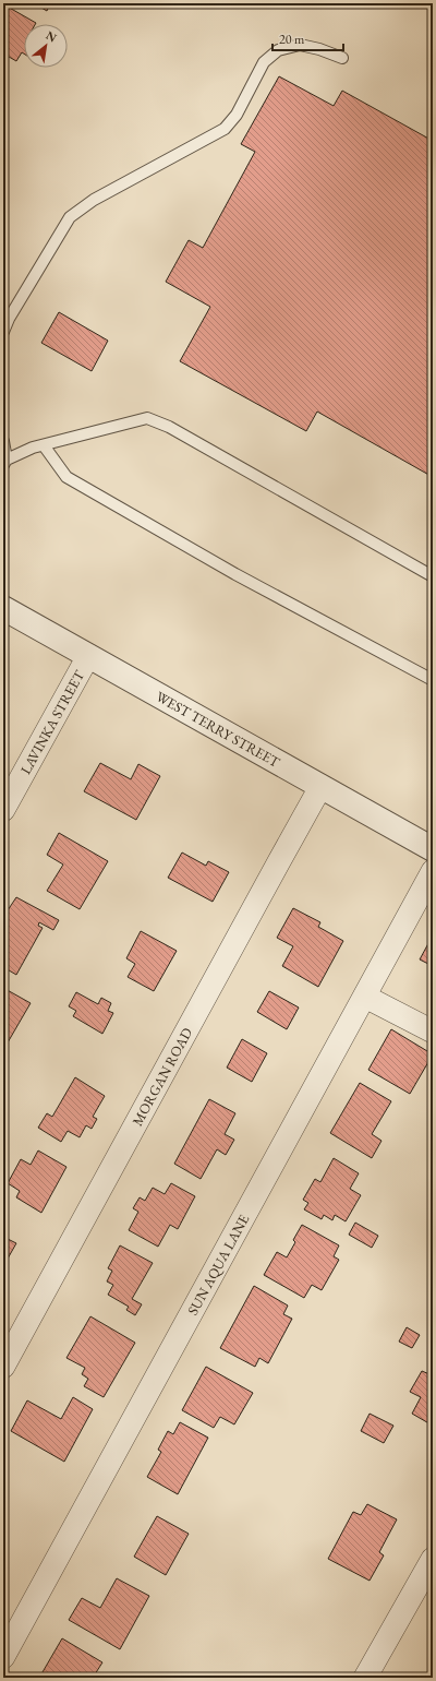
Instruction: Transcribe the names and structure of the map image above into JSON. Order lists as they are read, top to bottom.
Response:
{
  "streets": {
    "street": [
      "LAVINKA STREET",
      "WEST TERRY STREET",
      "MORGAN ROAD",
      "SUN AQUA LANE"
    ]
  },
  "crossings": [
    ["LAVINKA STREET", "WEST TERRY STREET"],
    ["WEST TERRY STREET", "MORGAN ROAD"]
  ],
  "scale_bar": "20 m",
  "north": "top right"
}
